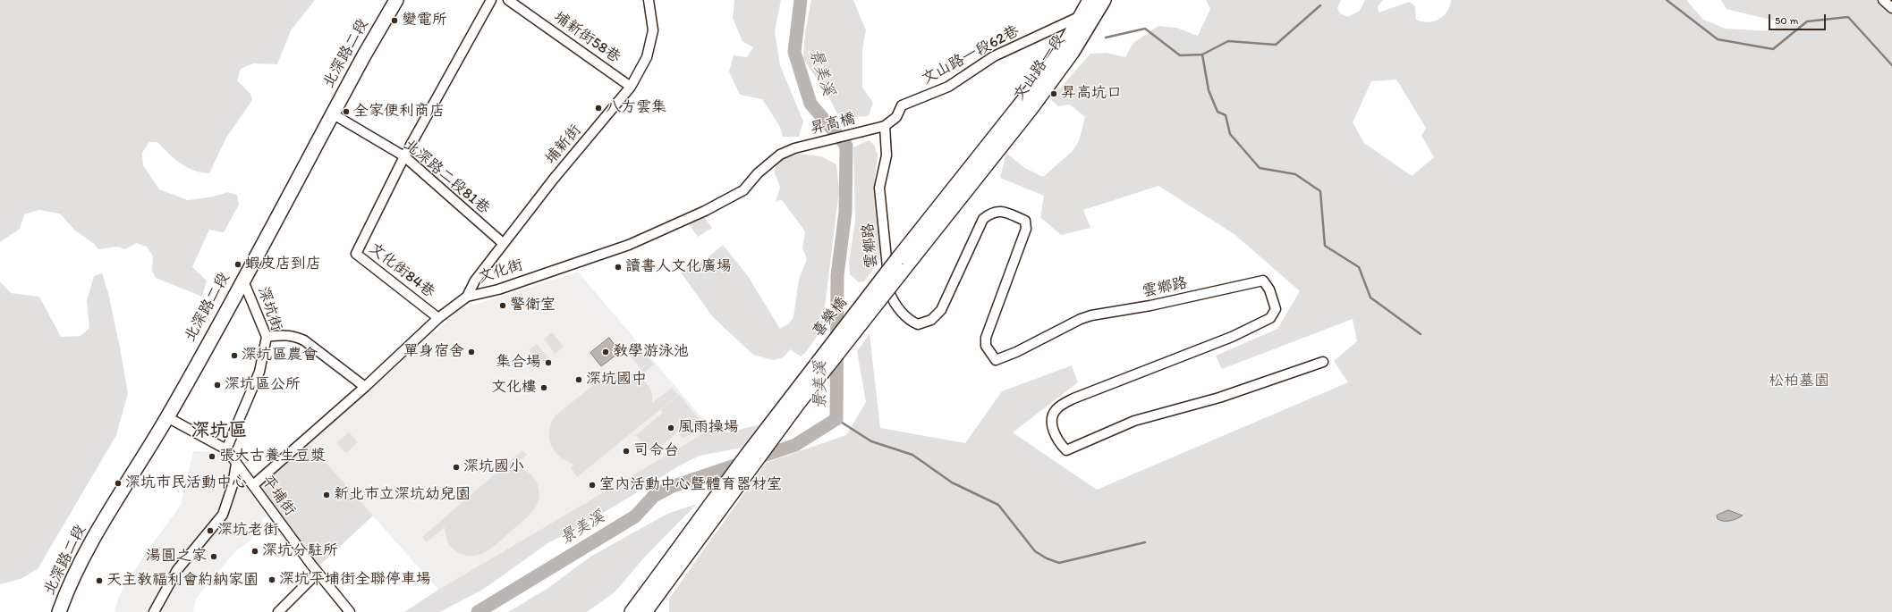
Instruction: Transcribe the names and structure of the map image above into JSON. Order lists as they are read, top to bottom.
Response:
{
  "streets": {
    "main road": ["北深路二段", "文山路一段", "喜樂橋"],
    "street": [
      "埔新街58巷",
      "文山路一段62巷",
      "昇高橋",
      "埔新街",
      "北深路二段81巷",
      "雲鄉路",
      "文化街84巷",
      "文化街",
      "深坑街",
      "平埔街"
    ]
  },
  "crossings": [
    ["埔新街58巷", "埔新街"],
    ["北深路二段", "北深路二段81巷"],
    ["北深路二段", "深坑街"],
    ["北深路二段", "平埔街"],
    ["文山路一段62巷", "文山路一段"],
    ["文山路一段62巷", "昇高橋"],
    ["文山路一段62巷", "雲鄉路"],
    ["文山路一段", "喜樂橋"],
    ["昇高橋", "雲鄉路"],
    ["昇高橋", "文化街"],
    ["埔新街", "北深路二段81巷"],
    ["埔新街", "文化街"],
    ["北深路二段81巷", "文化街84巷"],
    ["文化街84巷", "文化街"],
    ["文化街", "平埔街"],
    ["深坑街", "平埔街"]
  ],
  "districts": ["深坑區"],
  "water": ["景美溪"],
  "parks": ["松柏墓園"],
  "places": [
    "變電所",
    "昇高坑口",
    "八方雲集",
    "全家便利商店",
    "蝦皮店到店",
    "讀書人文化廣場",
    "警衛室",
    "單身宿舍",
    "教學游泳池",
    "深坑區農會",
    "集合場",
    "深坑國中",
    "深坑區公所",
    "文化樓",
    "風雨操場",
    "司令台",
    "張大古養生豆漿",
    "深坑國小",
    "深坑市民活動中心",
    "室內活動中心暨體育器材室",
    "新北市立深坑幼兒園",
    "深坑老街",
    "深坑分駐所",
    "湯圓之家",
    "深坑平埔街全聯停車場",
    "天主教福利會約納家園"
  ],
  "scale_bar": "50 m"
}
